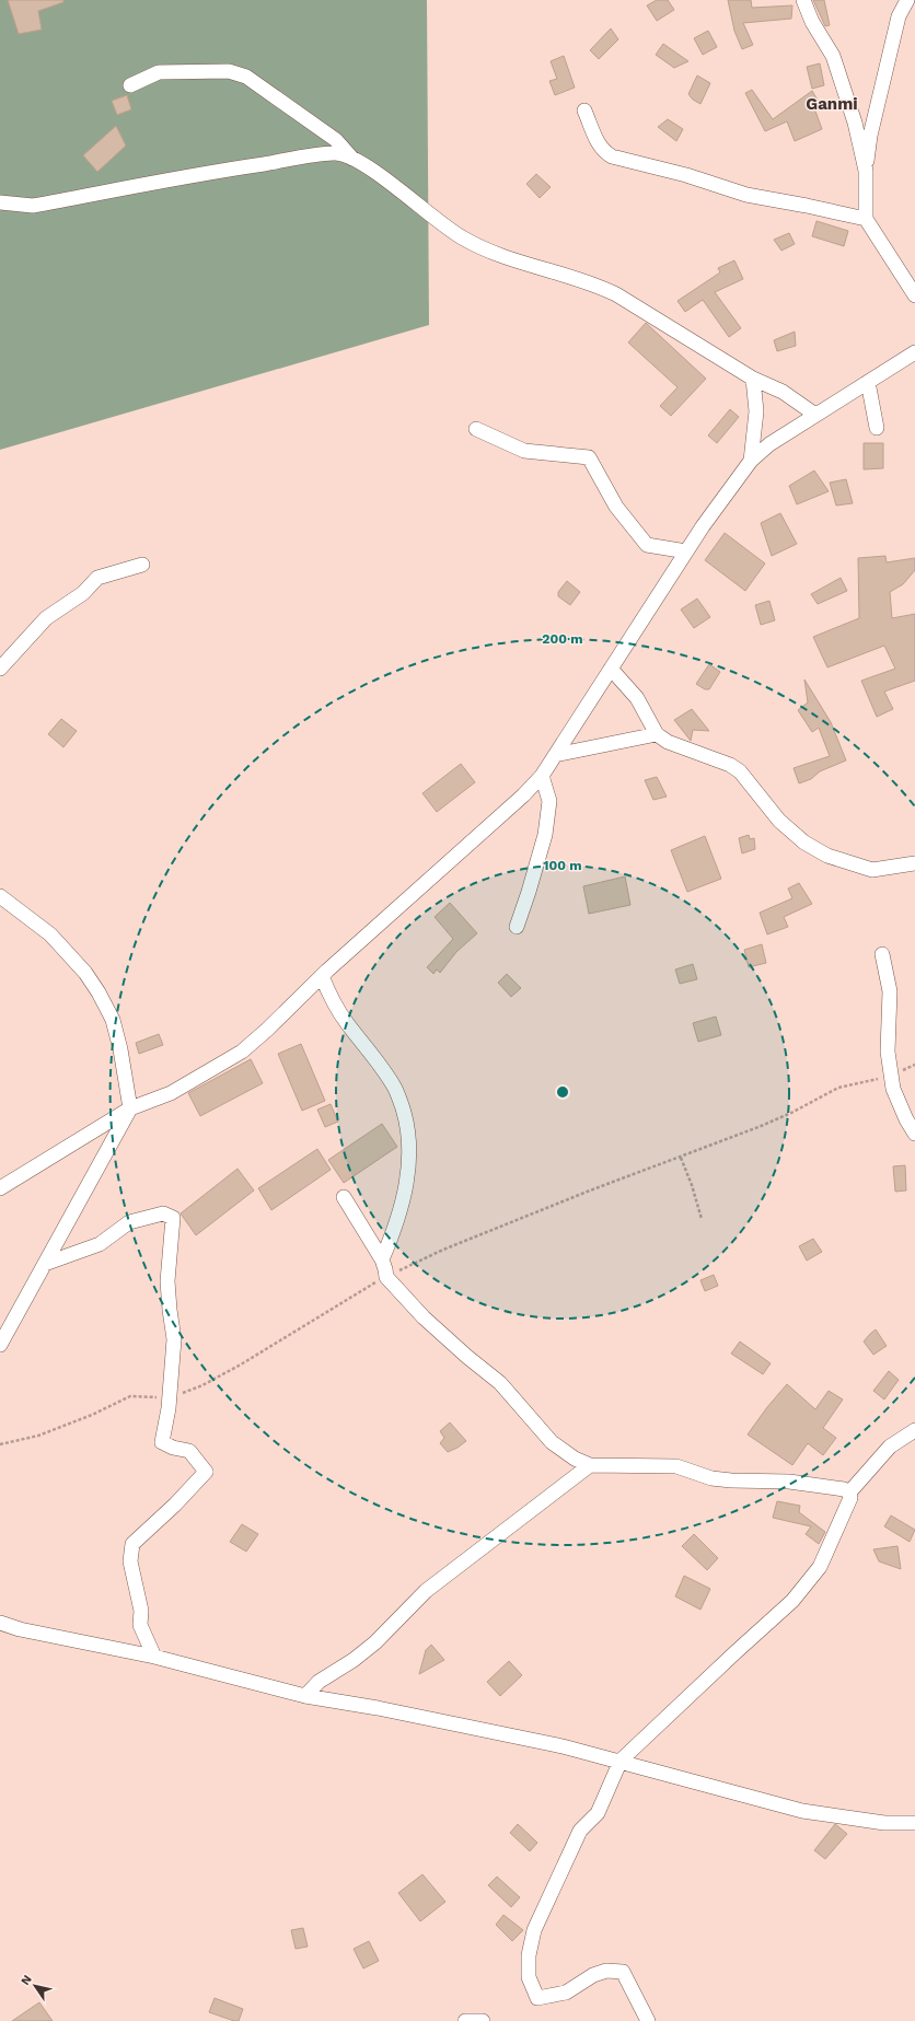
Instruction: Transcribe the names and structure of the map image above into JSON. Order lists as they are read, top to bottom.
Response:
{
  "districts": ["Ganmi"],
  "north": "top left",
  "rings": ["200 m", "100 m"]
}
